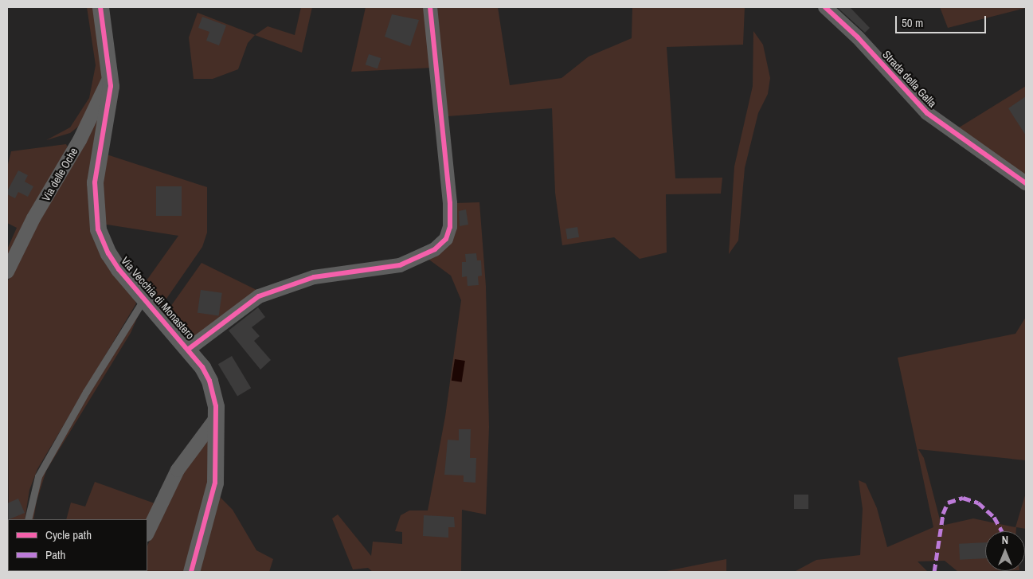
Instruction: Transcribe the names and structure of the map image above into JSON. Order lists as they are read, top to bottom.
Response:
{
  "streets": {
    "street": ["Strada della Galla", "Via delle Oche", "Via Vecchia di Monastero"]
  },
  "crossings": [
    ["Via delle Oche", "Via Vecchia di Monastero"]
  ],
  "legend": ["Cycle path", "Path"],
  "scale_bar": "50 m",
  "north": "top"
}
